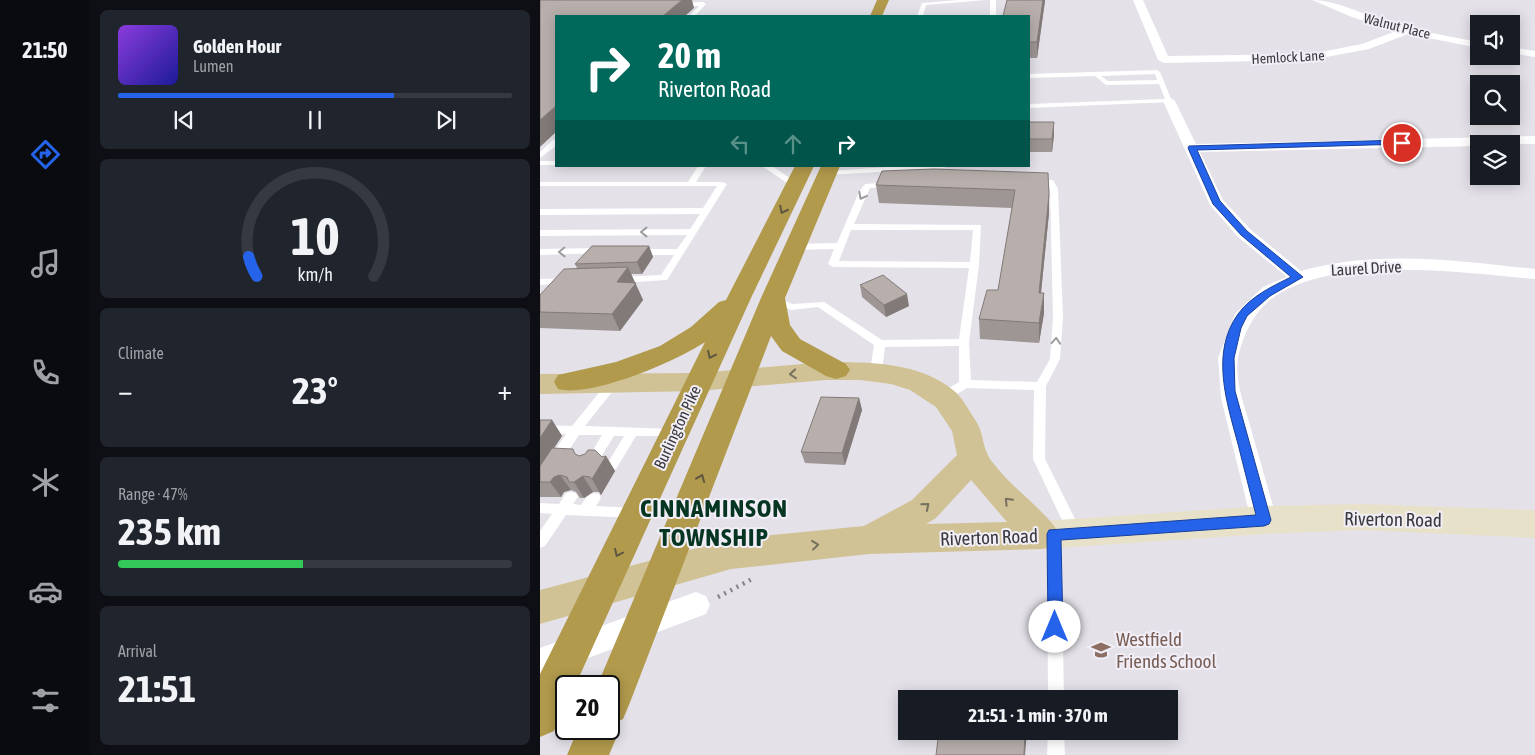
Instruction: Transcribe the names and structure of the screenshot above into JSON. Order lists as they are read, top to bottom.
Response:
{
  "streets": {
    "highway": ["Burlington Pike"],
    "main road": ["Riverton Road"],
    "street": ["Walnut Place", "Hemlock Lane", "Laurel Drive"]
  },
  "crossings": [
    ["Walnut Place", "Hemlock Lane"],
    ["Laurel Drive", "Riverton Road"],
    ["Burlington Pike", "Riverton Road"]
  ],
  "districts": ["CINNAMINSON TOWNSHIP"],
  "places": {
    "school or university": ["Westfield Friends School"]
  },
  "page": {
    "tabs": "21:50",
    "turn": ["20 m", "Riverton Road"],
    "song": ["Golden Hour", "Lumen"],
    "tile": [
      "Climate",
      ["Range · 47%", "235 km"],
      ["Arrival", "21:51"]
    ],
    "heat": ["−", "23°", "+"],
    "limit": "20",
    "trip": "21:51 · 1 min · 370 m",
    "gauge": ["10", "km/h"]
  }
}
